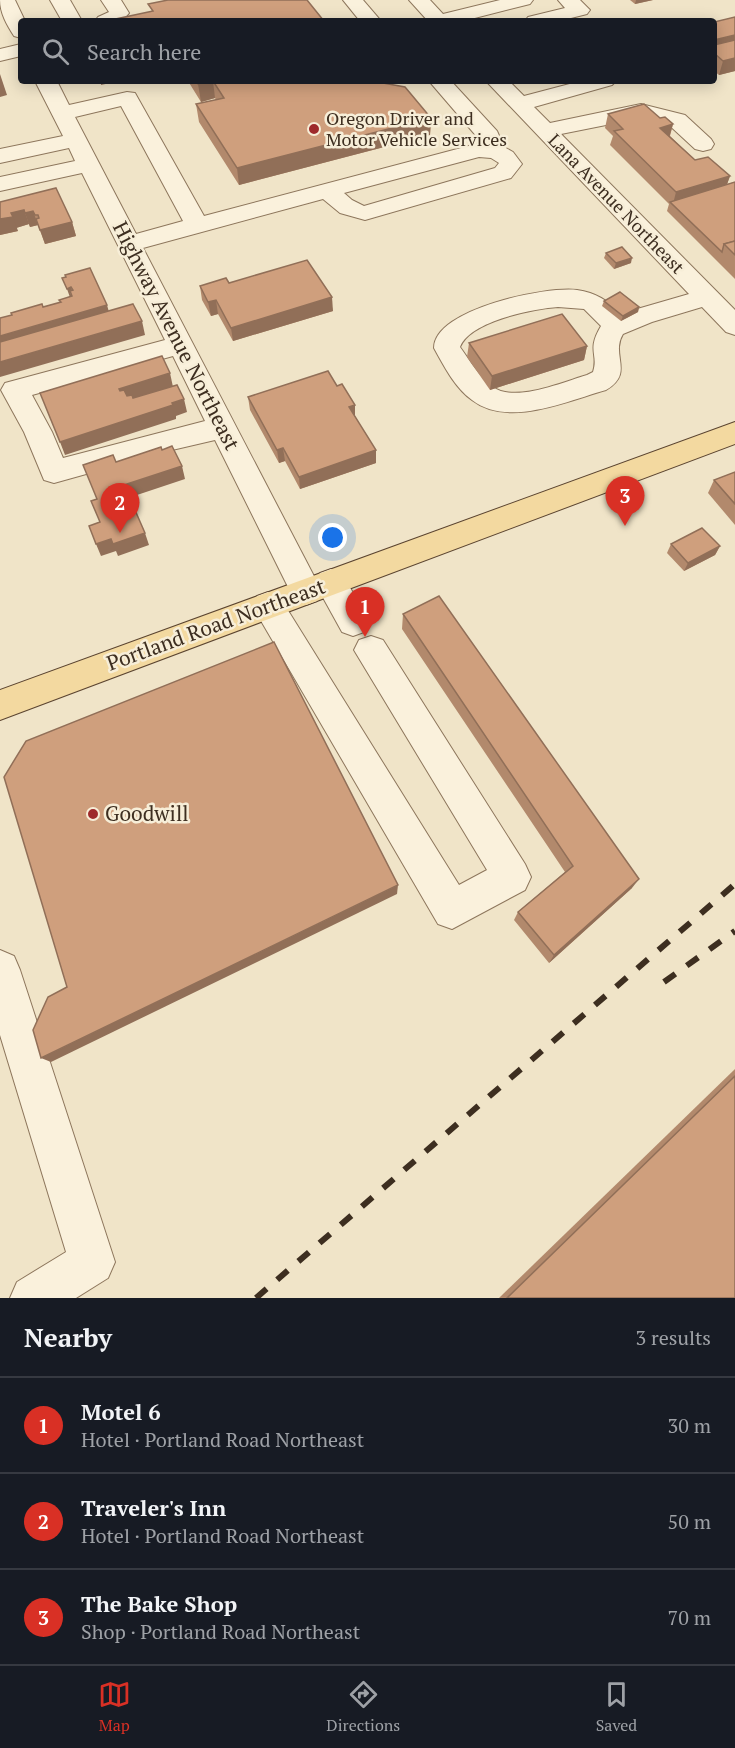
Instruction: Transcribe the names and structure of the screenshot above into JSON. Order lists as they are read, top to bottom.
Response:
{
  "streets": {
    "main road": ["Portland Road Northeast"],
    "street": ["Lana Avenue Northeast", "Highway Avenue Northeast"]
  },
  "crossings": [
    ["Highway Avenue Northeast", "Portland Road Northeast"]
  ],
  "places": ["Oregon Driver and Motor Vehicle Services", "Goodwill"],
  "page": {
    "search": "Search here",
    "pins": ["3", "2", "1"],
    "heading": ["Nearby", "3 results"],
    "list": [
      {
        "mark": "1",
        "name": "Motel 6",
        "note": "Hotel · Portland Road Northeast",
        "value": "30 m"
      },
      {
        "mark": "2",
        "name": "Traveler's Inn",
        "note": "Hotel · Portland Road Northeast",
        "value": "50 m"
      },
      {
        "mark": "3",
        "name": "The Bake Shop",
        "note": "Shop · Portland Road Northeast",
        "value": "70 m"
      }
    ],
    "nav": ["Map", "Directions", "Saved"]
  }
}
